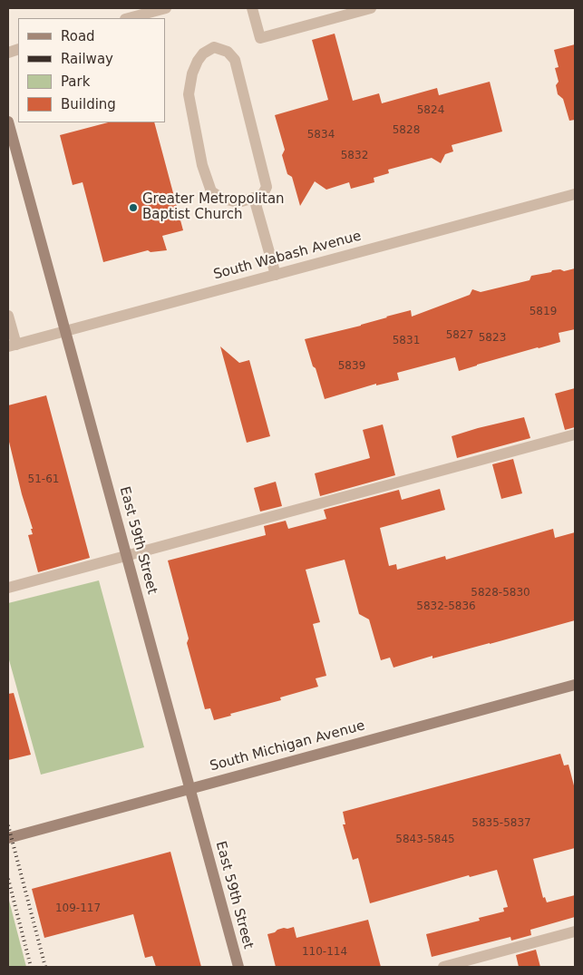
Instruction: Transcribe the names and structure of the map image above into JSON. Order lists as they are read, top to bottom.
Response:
{
  "streets": {
    "street": ["South Wabash Avenue", "East 59th Street", "South Michigan Avenue"]
  },
  "crossings": [
    ["South Wabash Avenue", "East 59th Street"],
    ["East 59th Street", "South Michigan Avenue"]
  ],
  "places": ["Greater Metropolitan Baptist Church"],
  "house_numbers": [
    "5824",
    "5828",
    "5834",
    "5832",
    "5819",
    "5827",
    "5823",
    "5831",
    "5839",
    "51-61",
    "5828-5830",
    "5832-5836",
    "5835-5837",
    "5843-5845",
    "109-117",
    "110-114"
  ],
  "legend": [
    "Road",
    "Railway",
    "Park",
    "Building"
  ]
}
